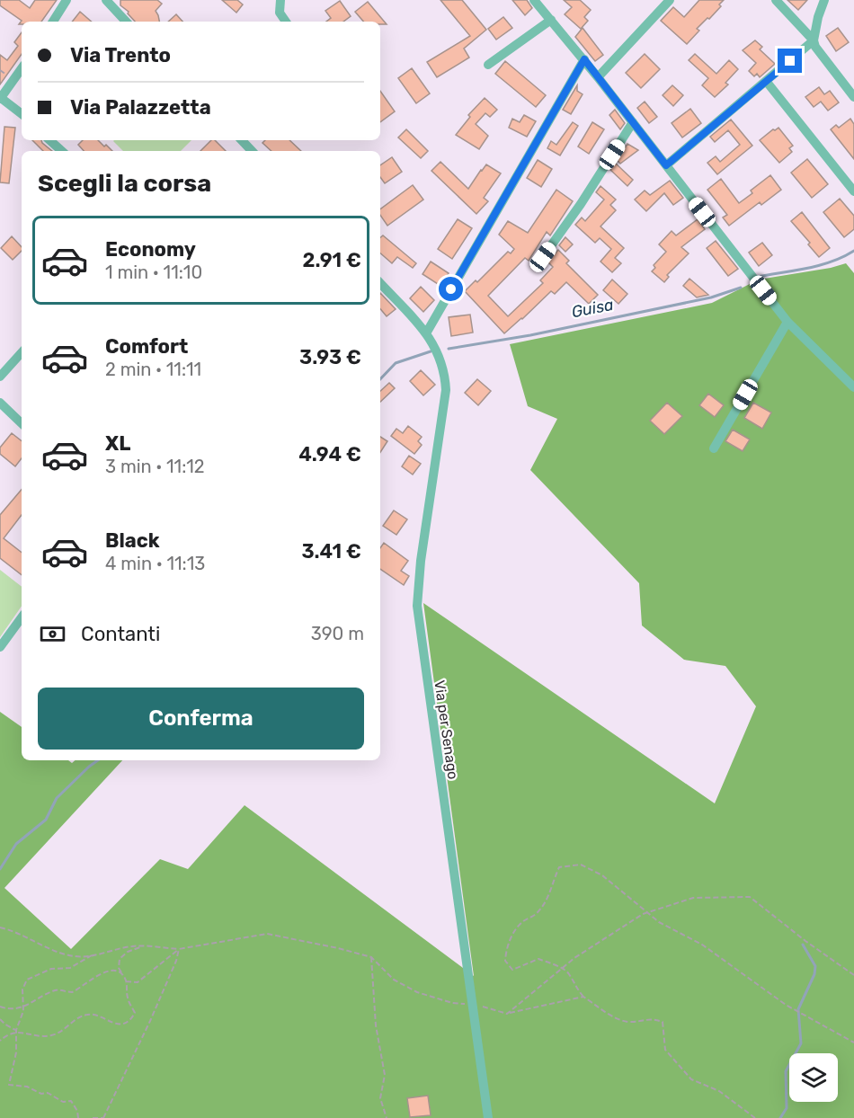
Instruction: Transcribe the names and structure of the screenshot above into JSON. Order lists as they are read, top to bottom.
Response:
{
  "streets": {
    "street": ["Via per Senago"]
  },
  "water": ["Guisa"],
  "page": {
    "banner": ["Via Trento", "Via Palazzetta"],
    "heading": "Scegli la corsa",
    "list": [
      {
        "name": "Economy",
        "note": "1 min · 11:10",
        "value": "2.91 €"
      },
      {
        "name": "Comfort",
        "note": "2 min · 11:11",
        "value": "3.93 €"
      },
      {
        "name": "XL",
        "note": "3 min · 11:12",
        "value": "4.94 €"
      },
      {
        "name": "Black",
        "note": "4 min · 11:13",
        "value": "3.41 €"
      }
    ],
    "pay": ["Contanti", "390 m"],
    "buttons": "Conferma"
  }
}
